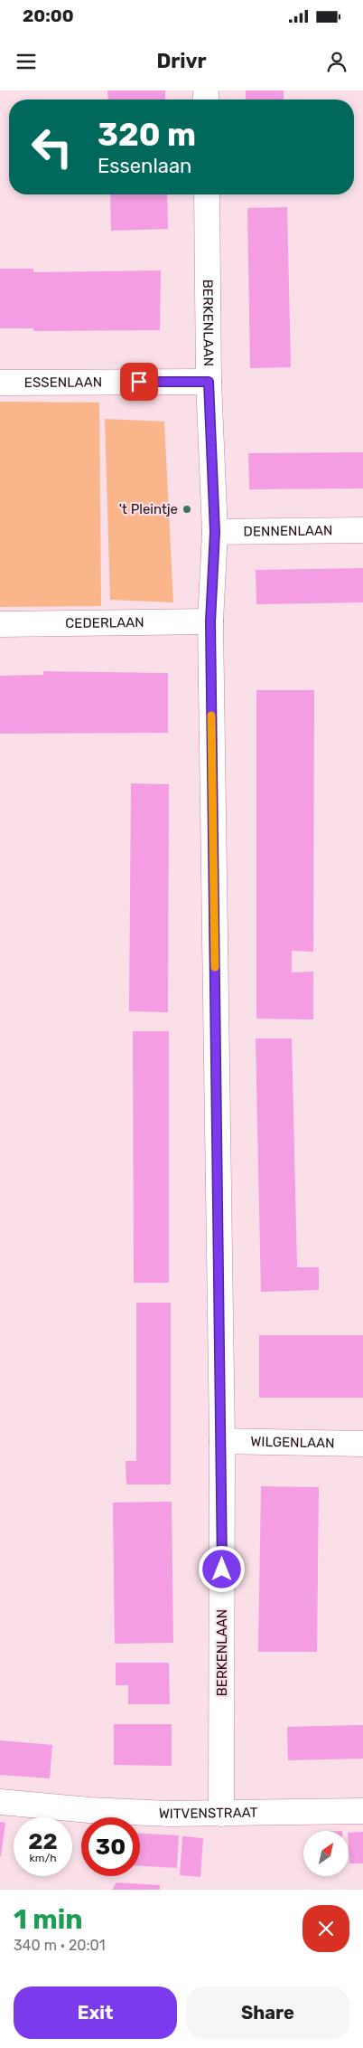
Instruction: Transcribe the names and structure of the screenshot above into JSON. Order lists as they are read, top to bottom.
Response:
{
  "streets": {
    "street": [
      "BERKENLAAN",
      "ESSENLAAN",
      "DENNENLAAN",
      "CEDERLAAN",
      "WILGENLAAN",
      "WITVENSTRAAT"
    ]
  },
  "crossings": [
    ["BERKENLAAN", "ESSENLAAN"],
    ["BERKENLAAN", "DENNENLAAN"],
    ["BERKENLAAN", "CEDERLAAN"],
    ["BERKENLAAN", "WILGENLAAN"],
    ["BERKENLAAN", "WITVENSTRAAT"]
  ],
  "places": ["'t Pleintje"],
  "north": "top right",
  "page": {
    "status": "20:00",
    "header": "Drivr",
    "turn": ["320 m", "Essenlaan"],
    "speed": "22 km/h",
    "limit": "30",
    "heading": ["1 min", "340 m · 20:01"],
    "buttons": ["Exit", "Share"]
  }
}
